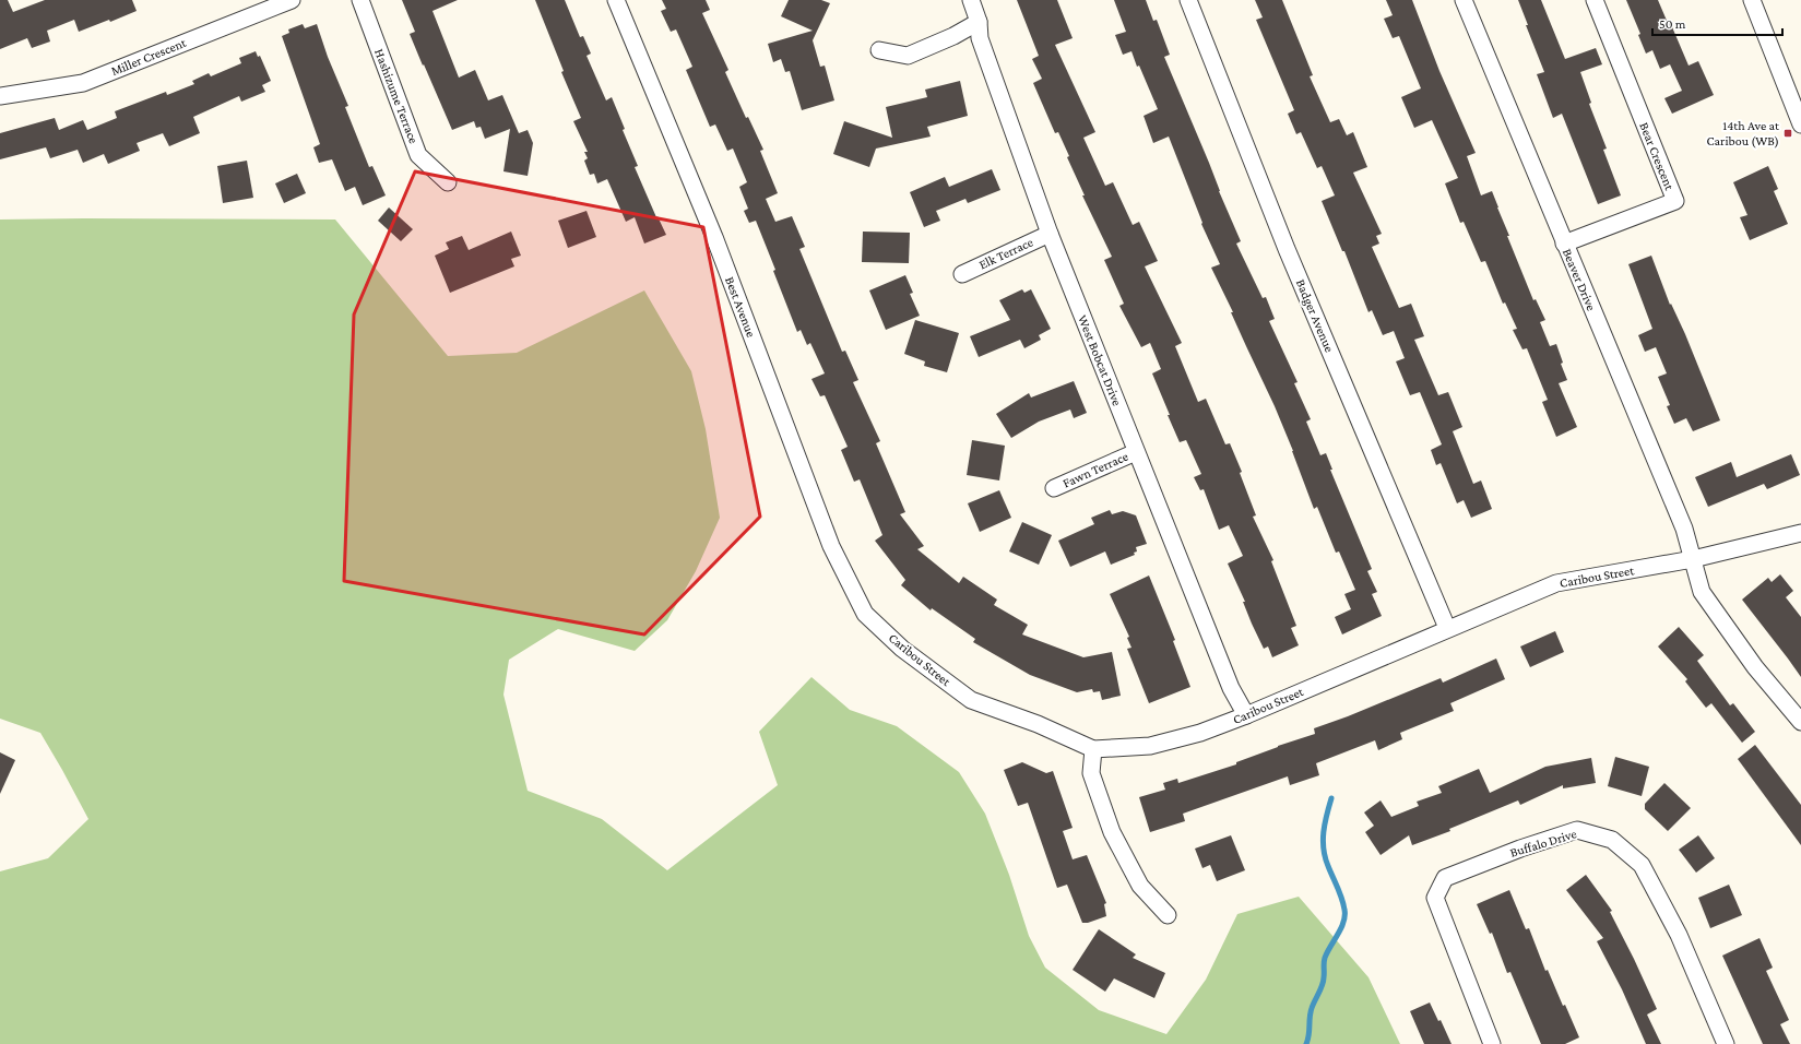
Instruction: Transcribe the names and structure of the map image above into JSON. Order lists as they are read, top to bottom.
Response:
{
  "streets": {
    "street": [
      "Miller Crescent",
      "Hashizume Terrace",
      "Bear Crescent",
      "Elk Terrace",
      "Beaver Drive",
      "Best Avenue",
      "Badger Avenue",
      "West Bobcat Drive",
      "Fawn Terrace",
      "Caribou Street",
      "Buffalo Drive"
    ]
  },
  "crossings": [
    ["Bear Crescent", "Beaver Drive"],
    ["Elk Terrace", "West Bobcat Drive"],
    ["Beaver Drive", "Caribou Street"],
    ["Best Avenue", "Caribou Street"],
    ["Badger Avenue", "Caribou Street"],
    ["West Bobcat Drive", "Fawn Terrace"],
    ["West Bobcat Drive", "Caribou Street"]
  ],
  "places": {
    "transit": ["14th Ave at Caribou (WB)"]
  },
  "scale_bar": "50 m"
}
